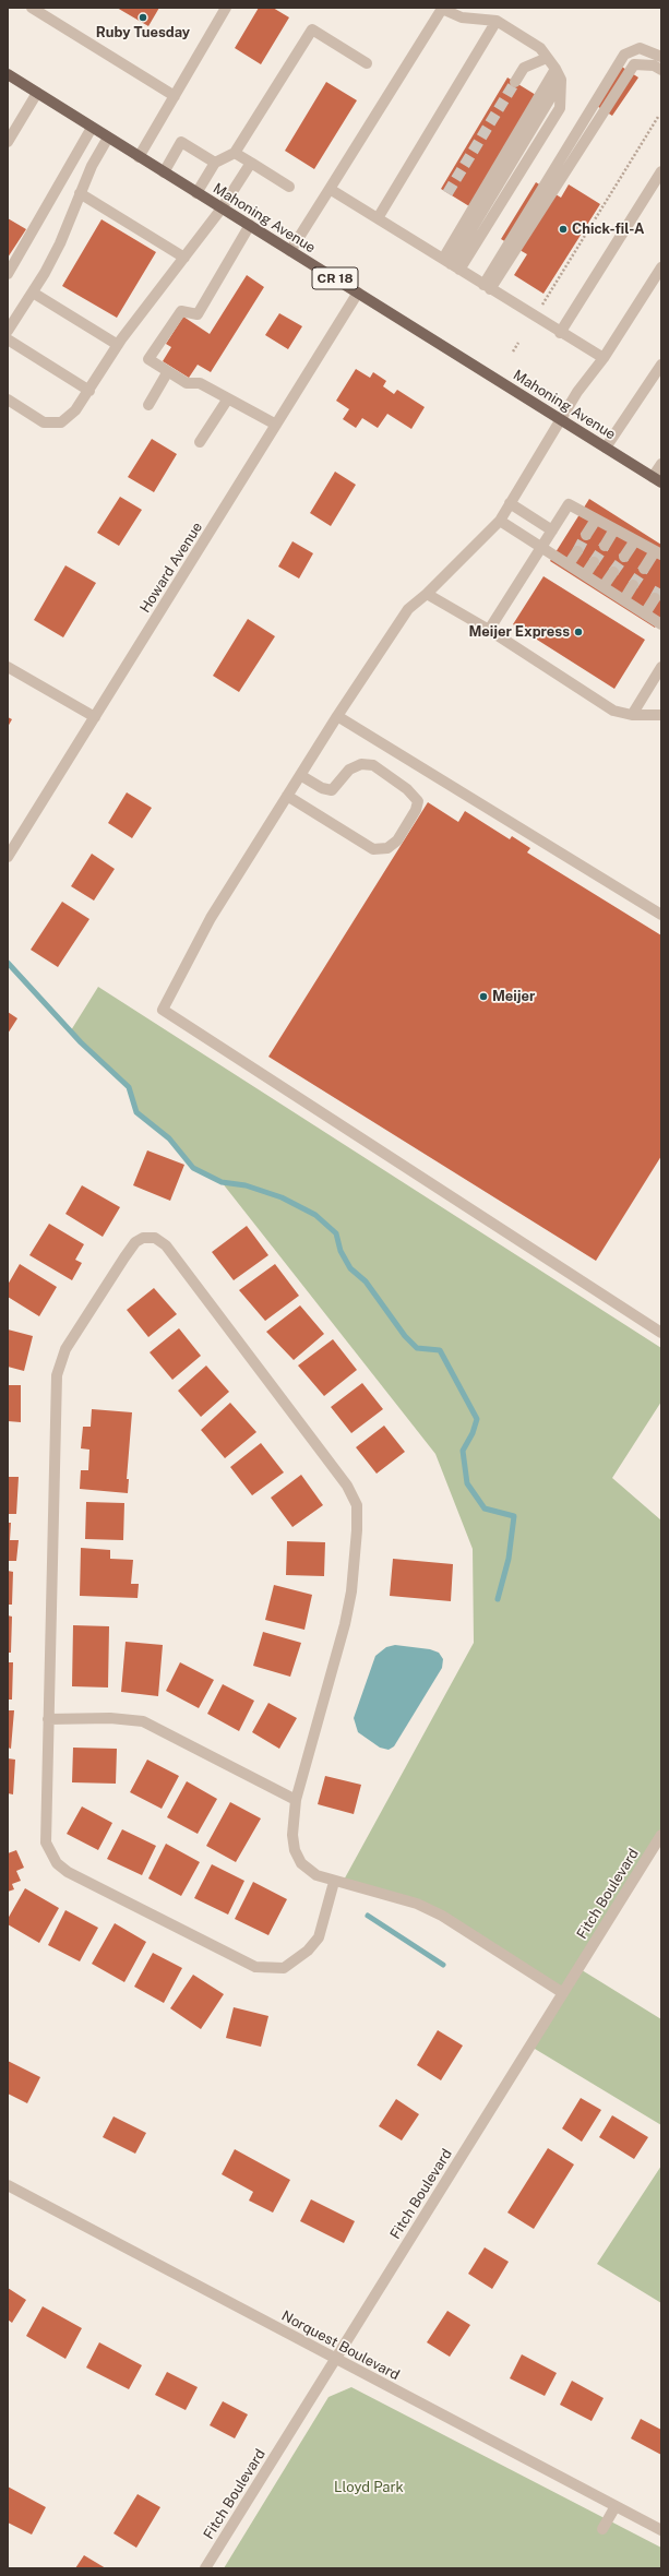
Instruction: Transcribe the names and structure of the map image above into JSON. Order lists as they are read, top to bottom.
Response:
{
  "streets": {
    "main road": ["Mahoning Avenue", "CR 18"],
    "street": ["Howard Avenue", "Fitch Boulevard", "Norquest Boulevard"]
  },
  "crossings": [
    ["Mahoning Avenue", "Howard Avenue"],
    ["Fitch Boulevard", "Norquest Boulevard"]
  ],
  "parks": ["Lloyd Park"],
  "places": [
    "Ruby Tuesday",
    "Chick-fil-A",
    "Meijer Express",
    "Meijer"
  ]
}
